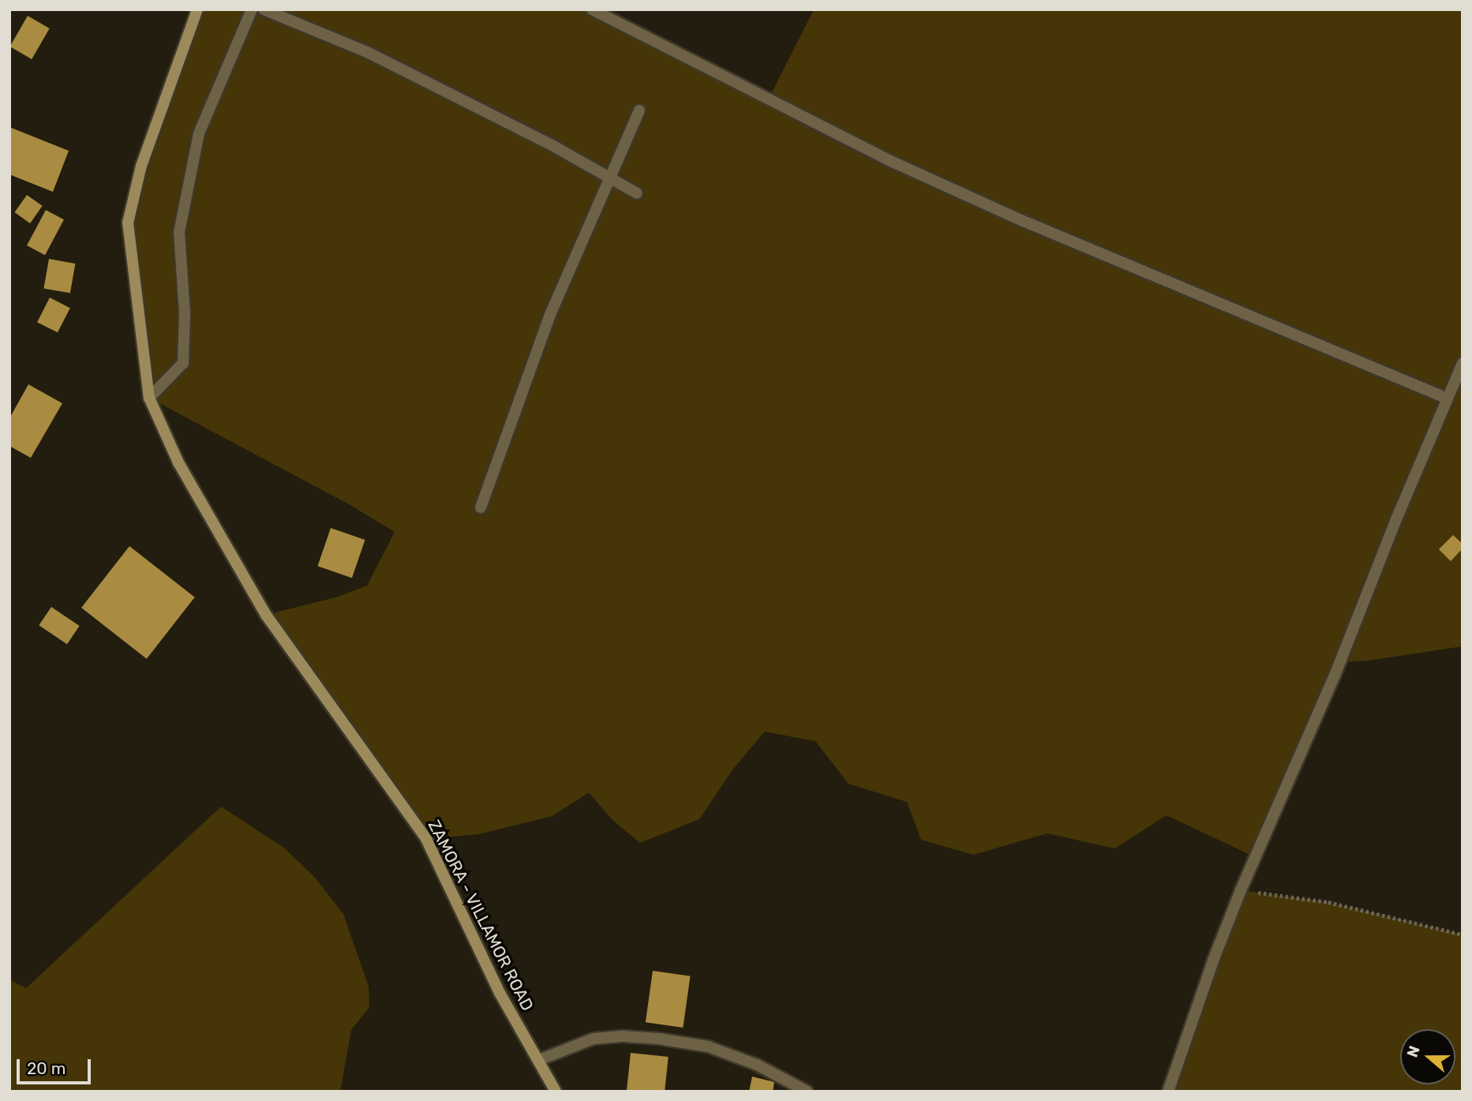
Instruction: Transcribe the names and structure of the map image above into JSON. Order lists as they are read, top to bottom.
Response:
{
  "streets": {
    "main road": ["ZAMORA - VILLAMOR ROAD"]
  },
  "scale_bar": "20 m",
  "north": "left"
}
